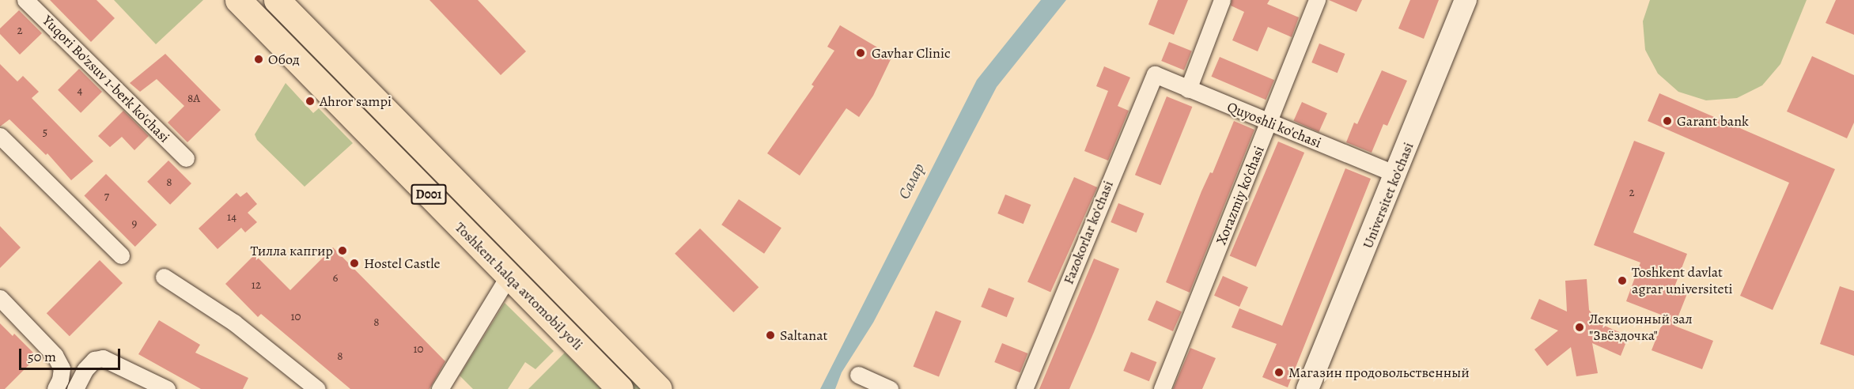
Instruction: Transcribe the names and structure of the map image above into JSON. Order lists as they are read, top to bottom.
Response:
{
  "streets": {
    "highway": ["D001", "Toshkent halqa avtomobil yo'li"],
    "main road": ["Universitet ko'chasi"],
    "street": [
      "Yuqori Bo'zsuv 1-berk ko'chasi",
      "Quyoshli ko'chasi",
      "Xorazmiy ko'chasi",
      "Fazokorlar ko'chasi"
    ]
  },
  "crossings": [
    ["Quyoshli ko'chasi", "Xorazmiy ko'chasi"],
    ["Quyoshli ko'chasi", "Universitet ko'chasi"],
    ["Quyoshli ko'chasi", "Fazokorlar ko'chasi"]
  ],
  "water": ["Салар"],
  "places": [
    "Gavhar Clinic",
    "Обод",
    "Ahror sampi",
    "Garant bank",
    "Тилла капгир",
    "Hostel Castle",
    "Toshkent davlat agrar universiteti",
    "Лекционный зал \"Звёздочка\"",
    "Saltanat",
    "Магазин продовольственный"
  ],
  "house_numbers": [
    "2",
    "4",
    "8A",
    "5",
    "8",
    "2",
    "7",
    "14",
    "9",
    "6",
    "12",
    "10",
    "8",
    "10",
    "8"
  ],
  "scale_bar": "50 m"
}
